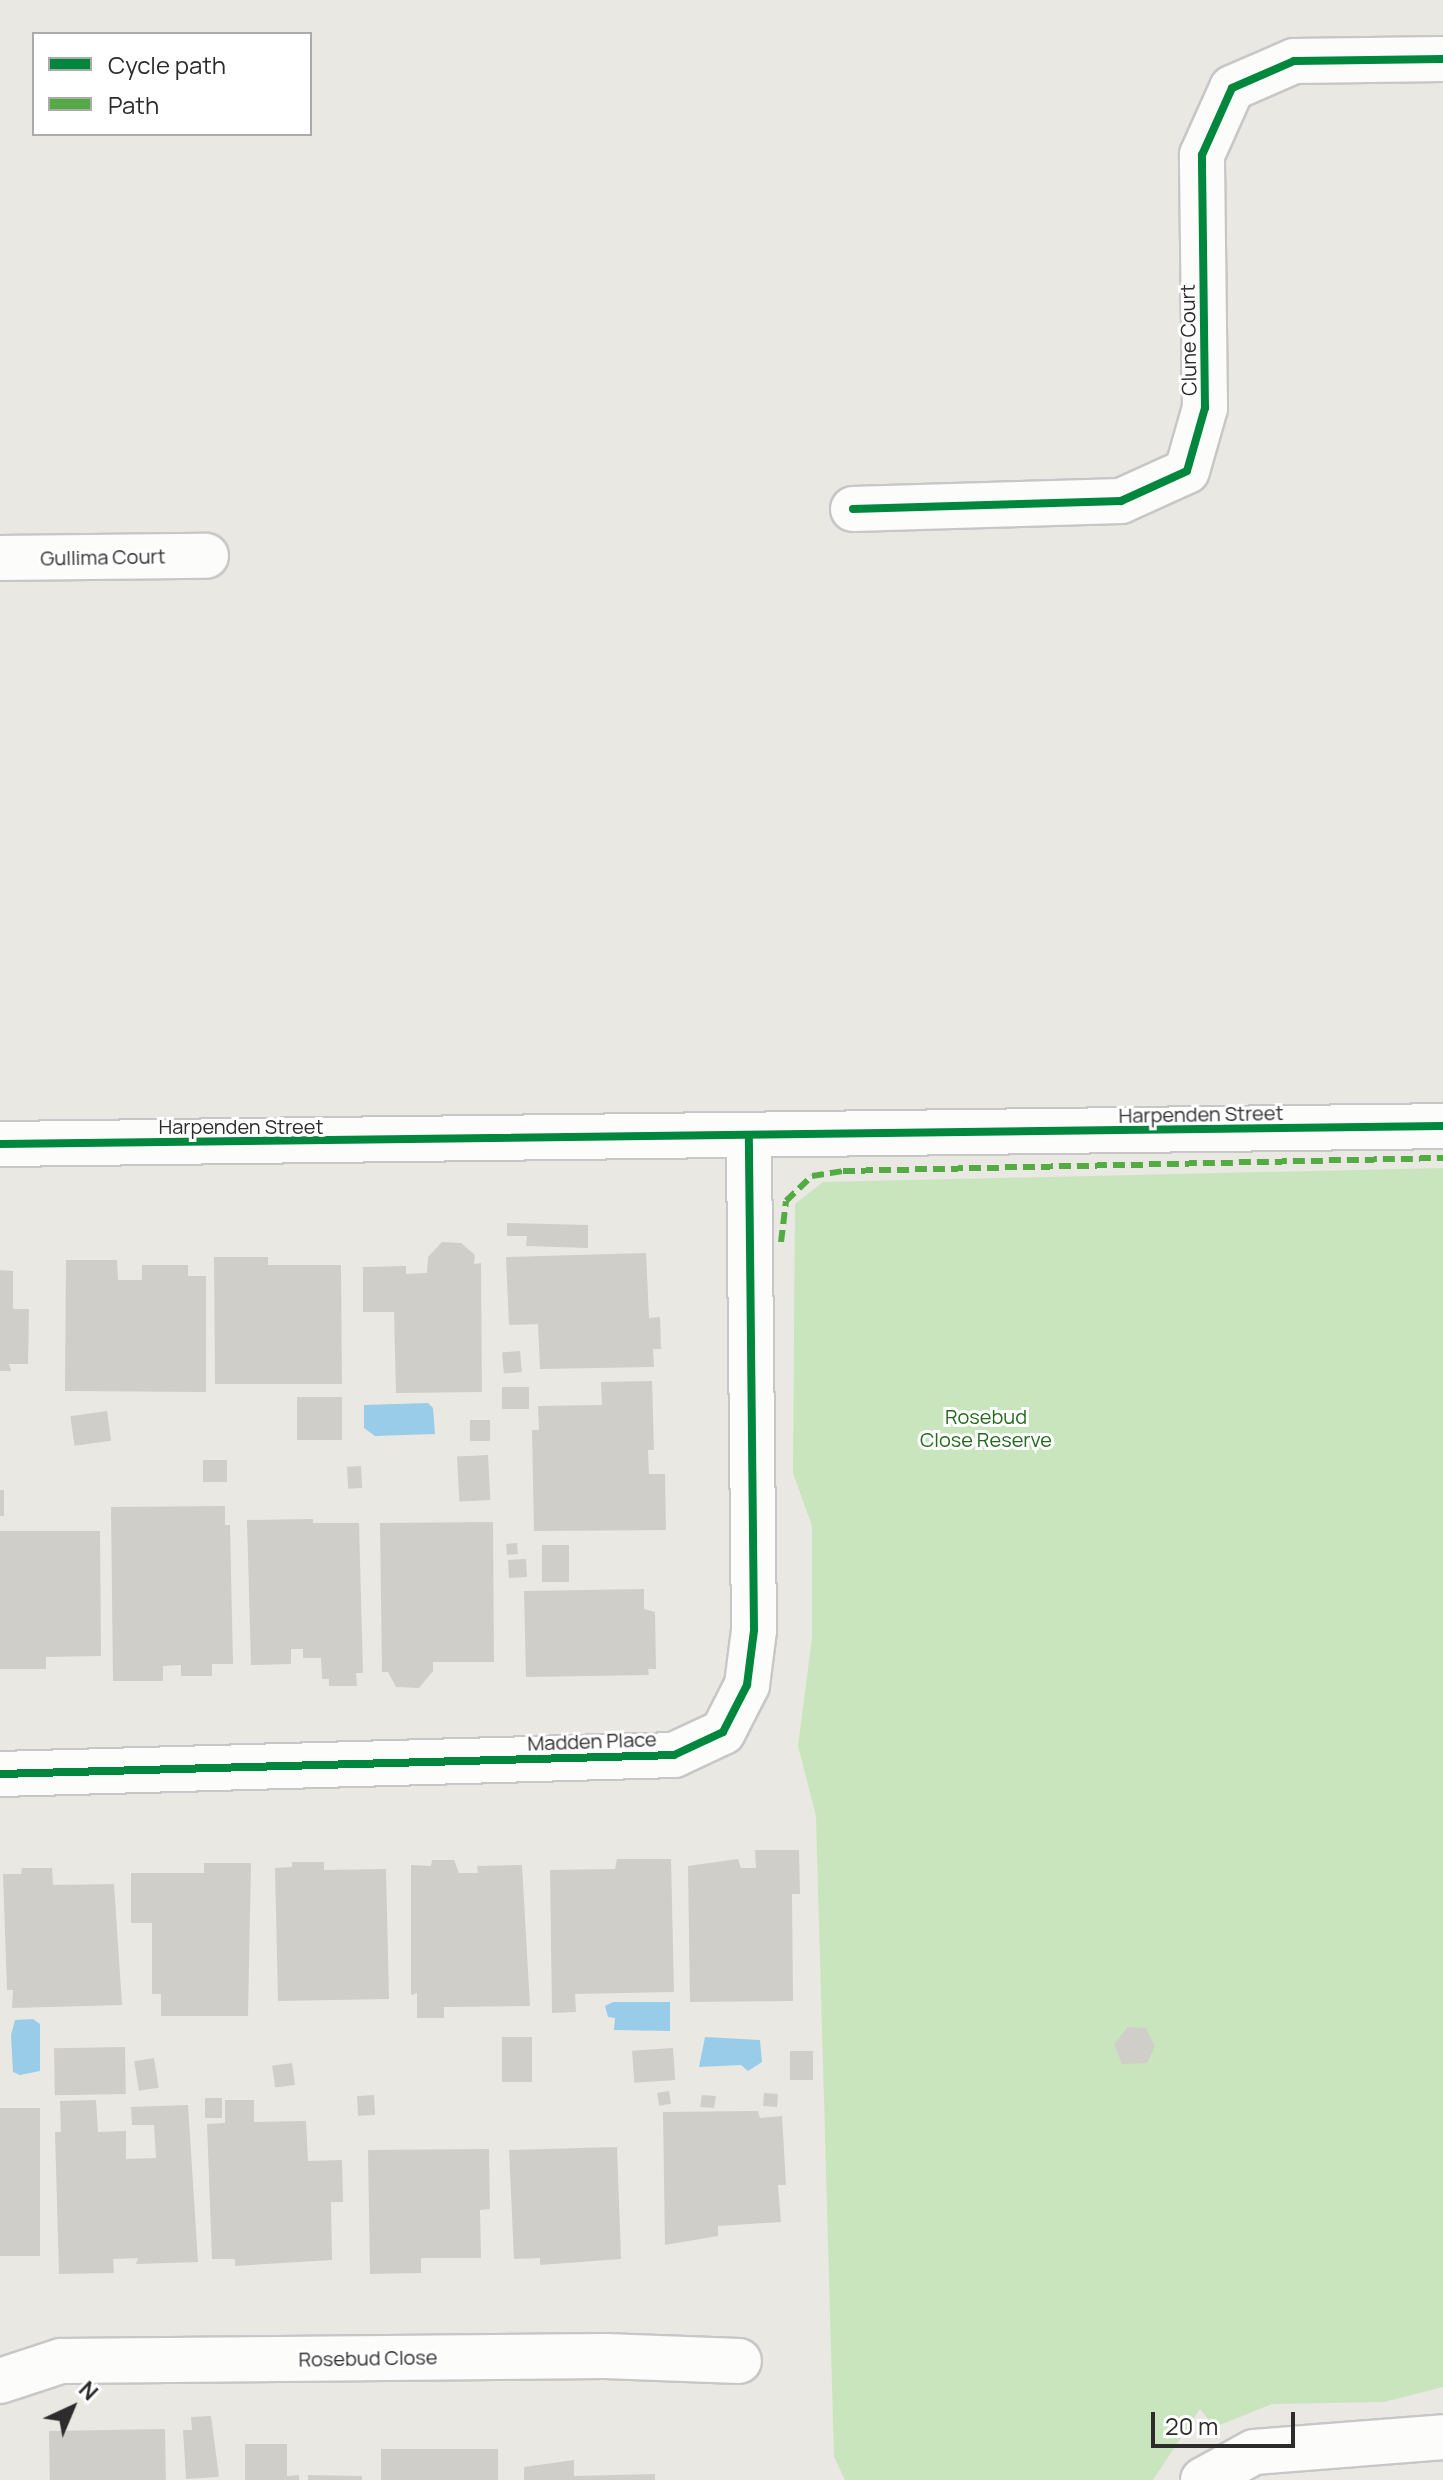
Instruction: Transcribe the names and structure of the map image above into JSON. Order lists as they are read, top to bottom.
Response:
{
  "streets": {
    "street": [
      "Clune Court",
      "Gullima Court",
      "Harpenden Street",
      "Madden Place",
      "Rosebud Close"
    ]
  },
  "crossings": [
    ["Harpenden Street", "Madden Place"]
  ],
  "parks": ["Rosebud Close Reserve"],
  "legend": ["Cycle path", "Path"],
  "scale_bar": "20 m",
  "north": "top right"
}
